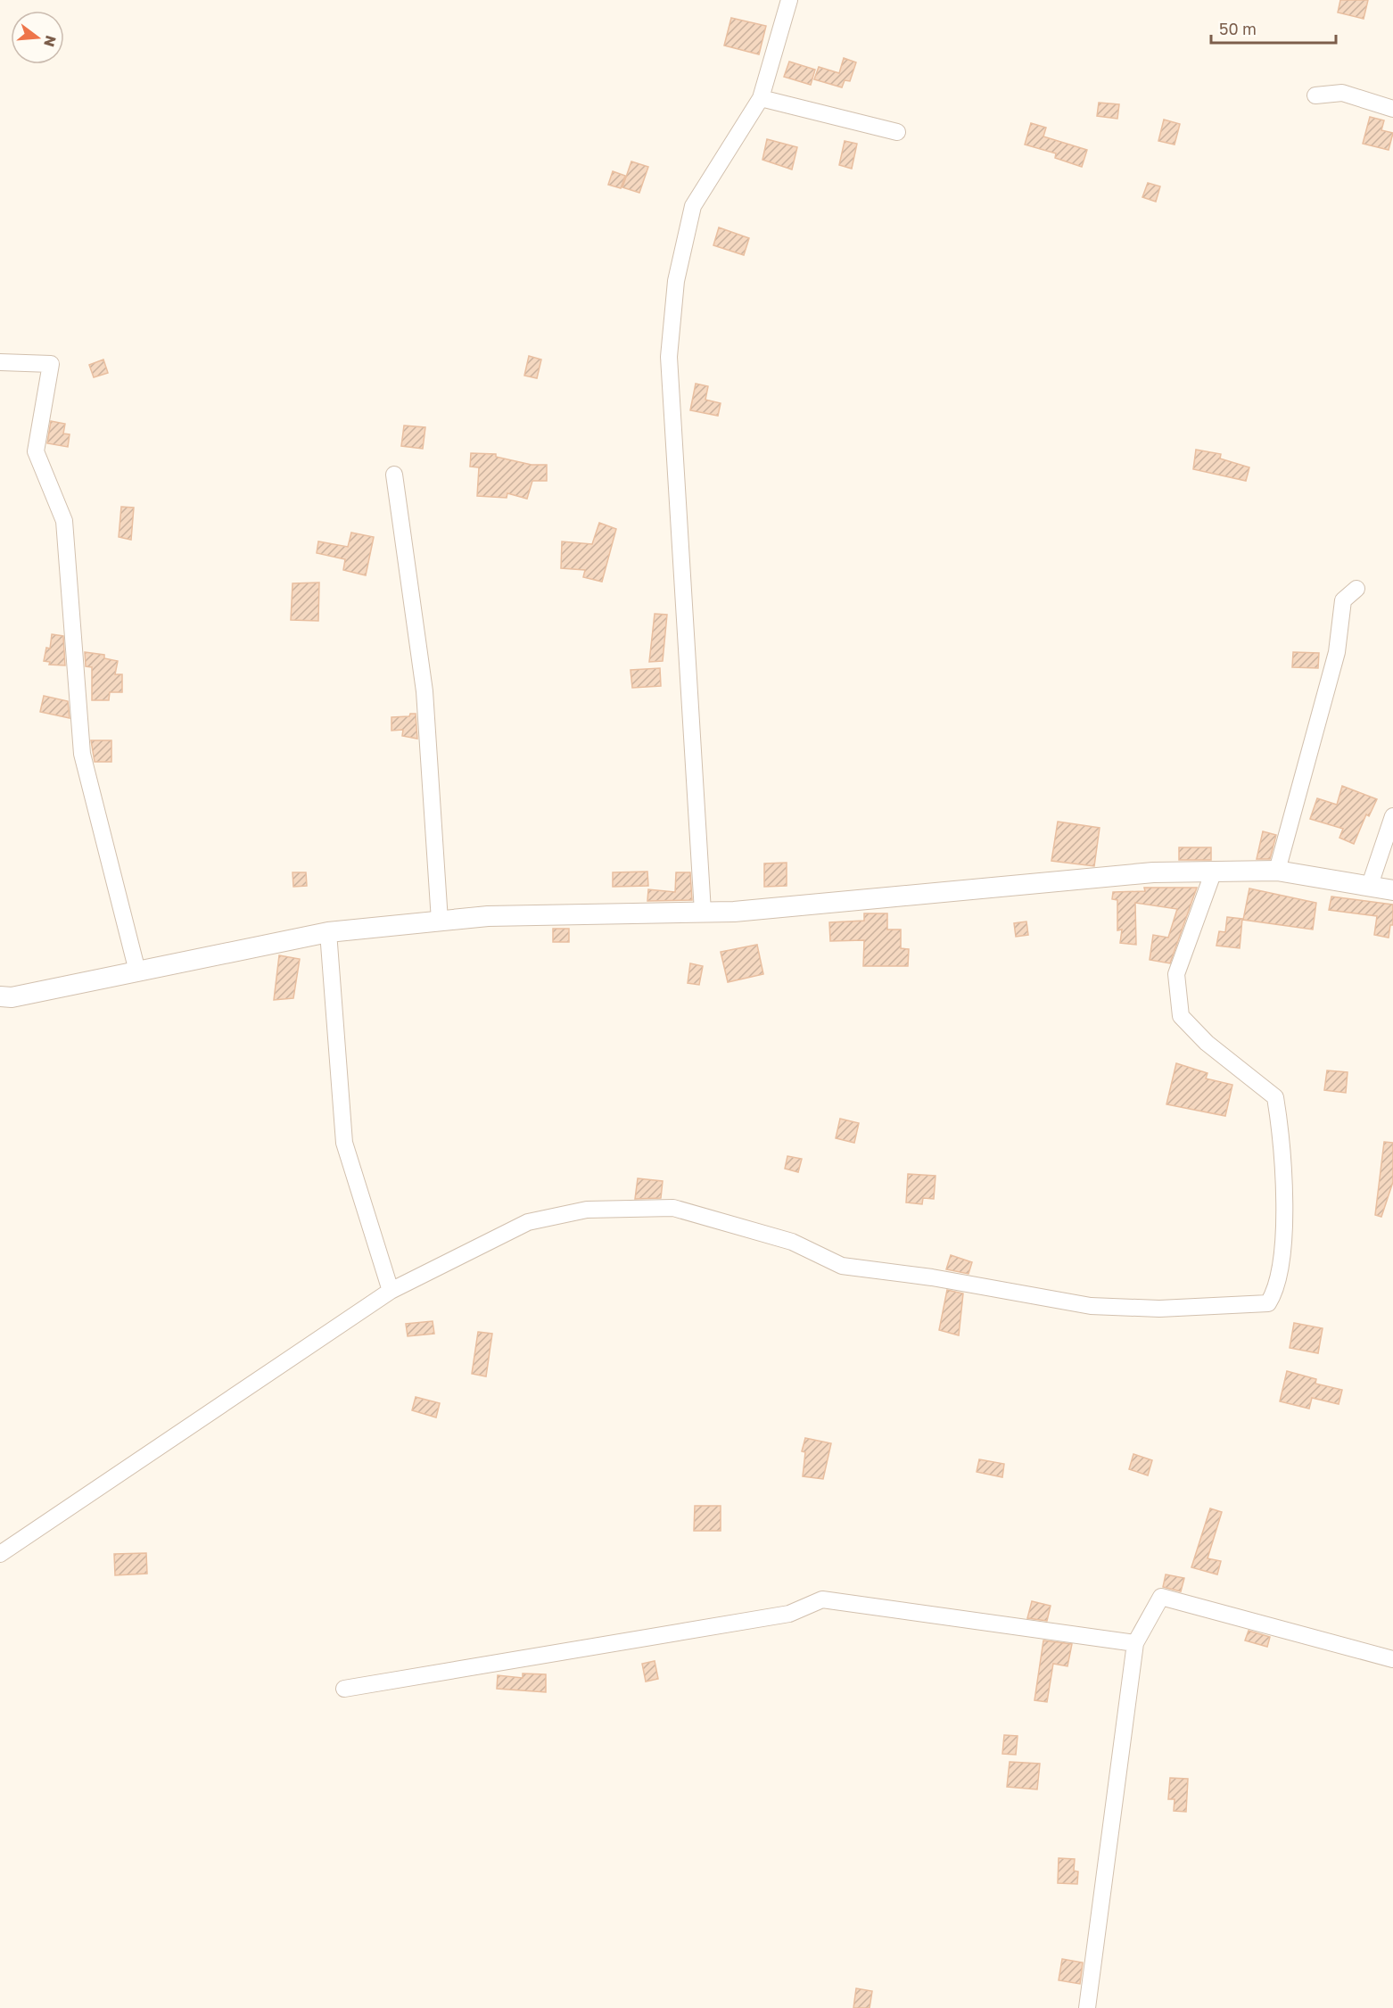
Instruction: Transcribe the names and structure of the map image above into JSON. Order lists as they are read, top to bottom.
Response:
{
  "scale_bar": "50 m",
  "north": "right"
}
